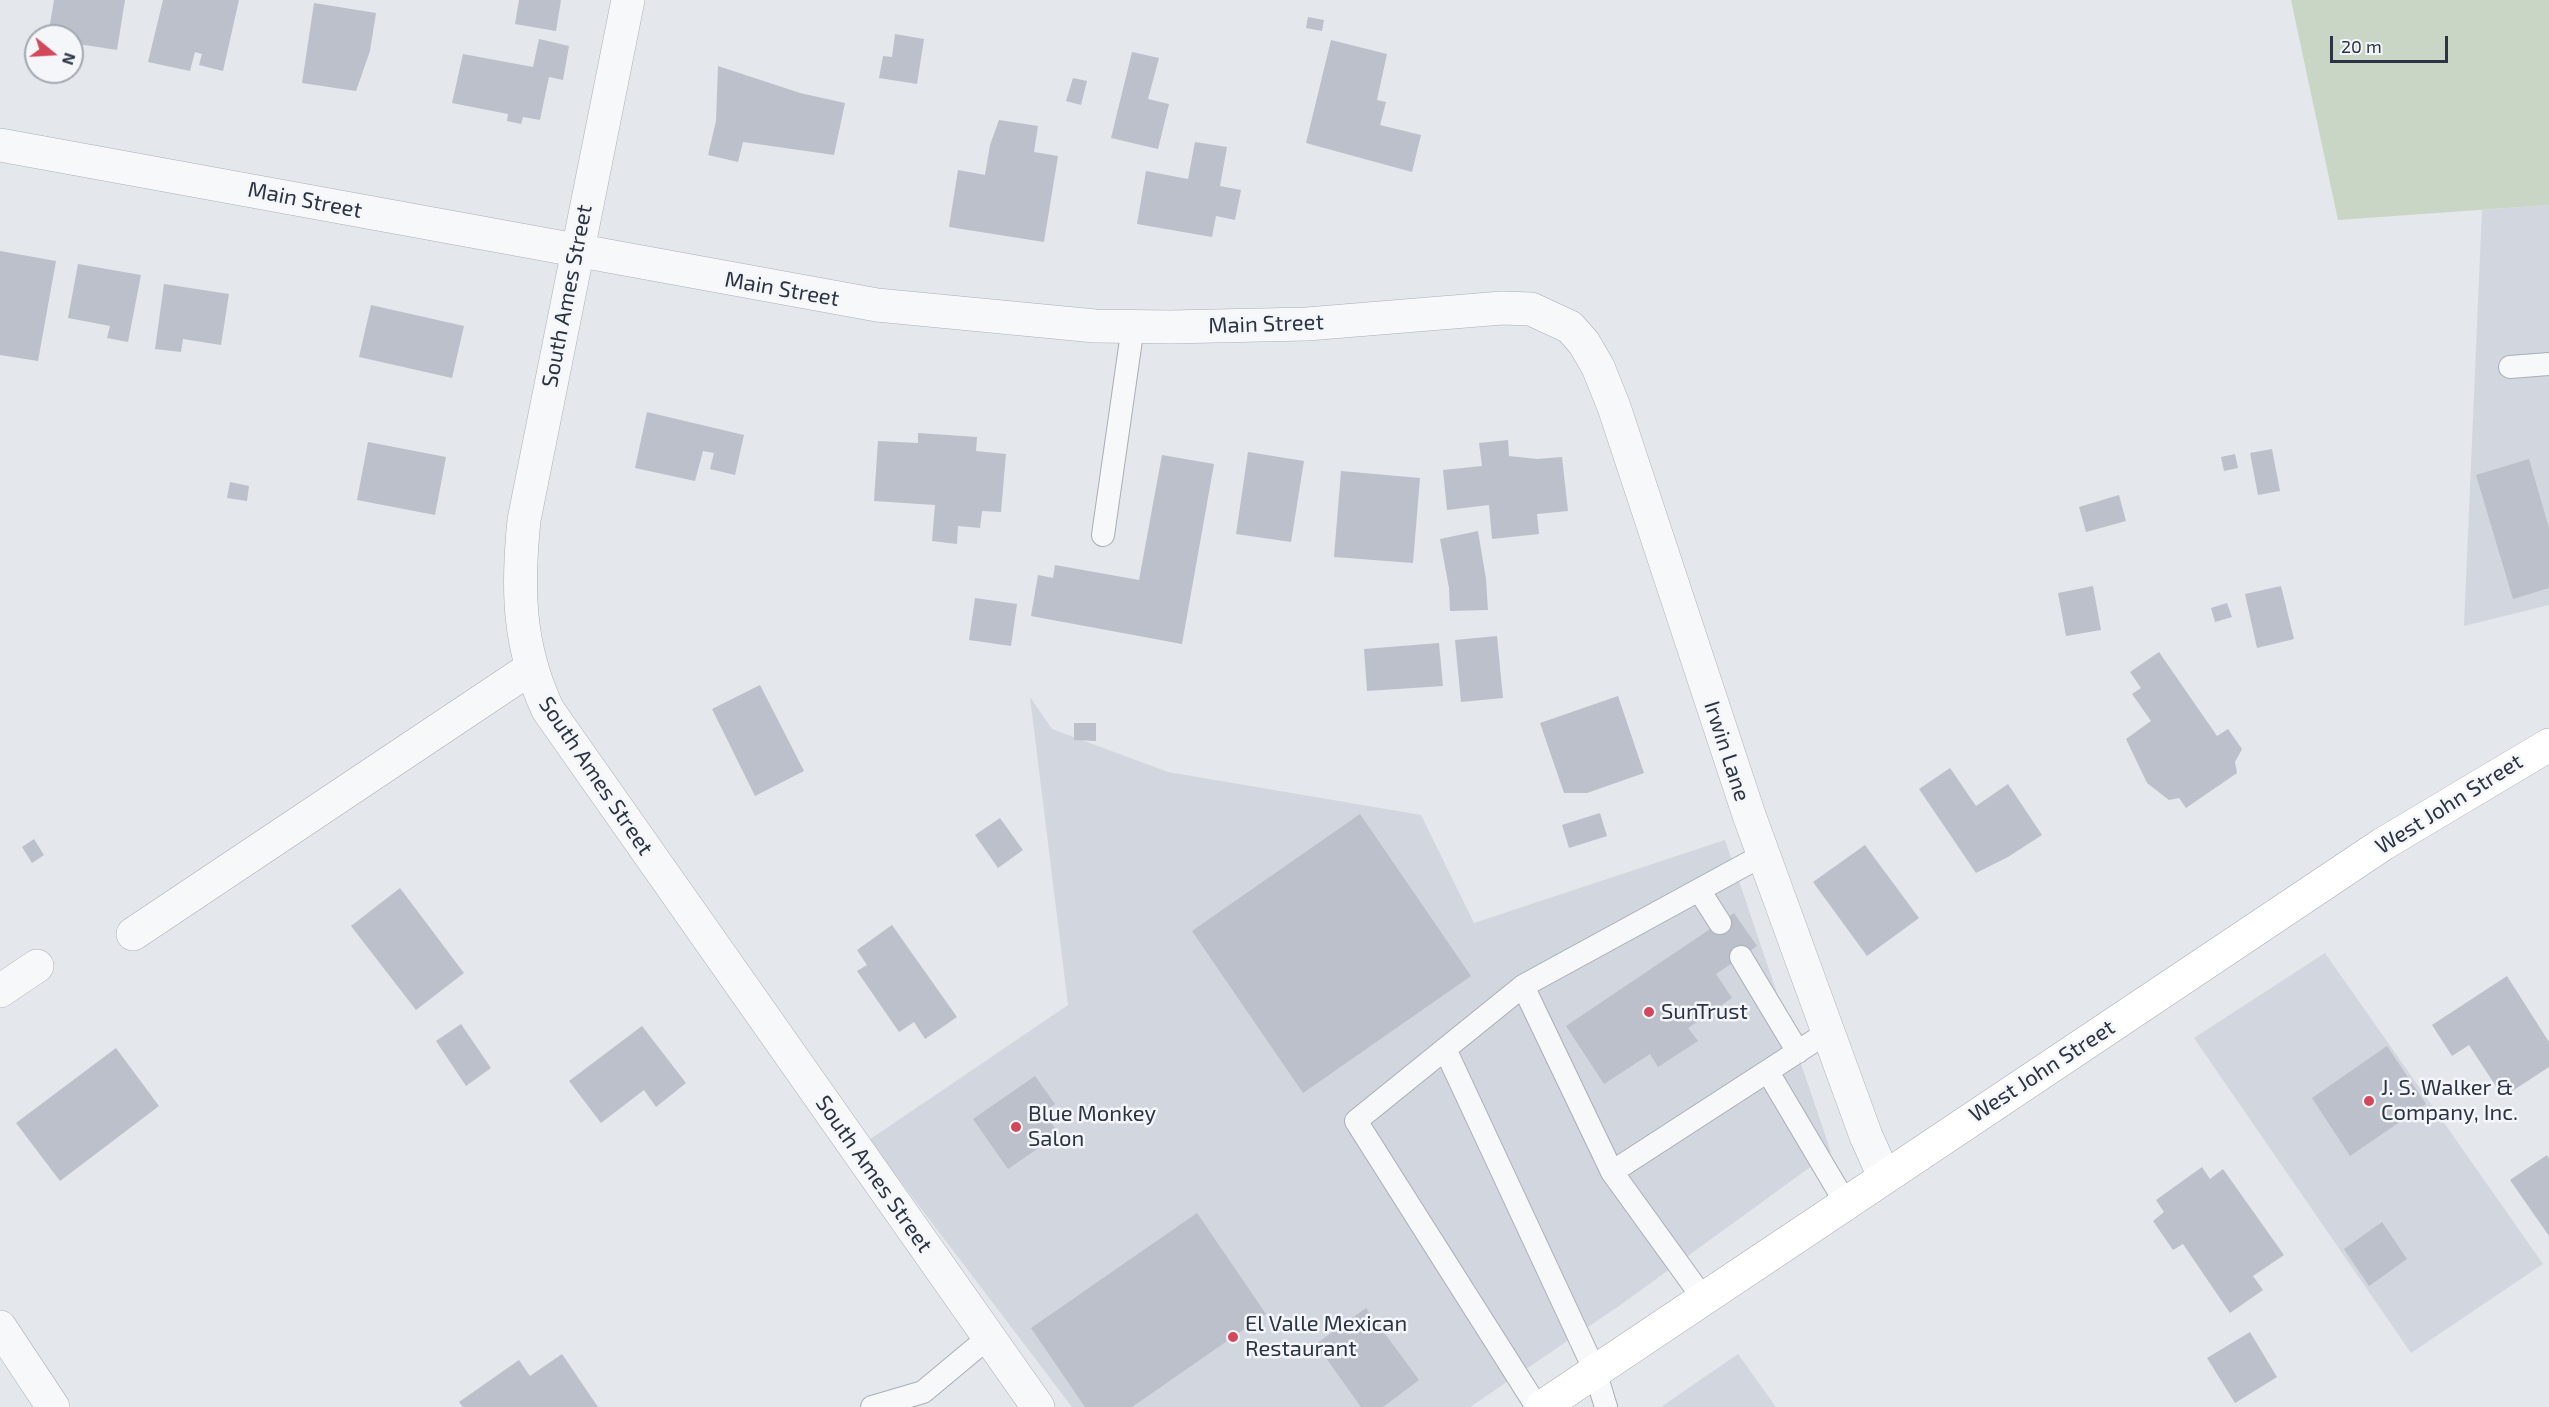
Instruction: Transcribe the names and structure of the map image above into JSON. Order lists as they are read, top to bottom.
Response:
{
  "streets": {
    "main road": ["West John Street"],
    "street": ["Main Street", "South Ames Street", "Irwin Lane"]
  },
  "crossings": [
    ["Main Street", "South Ames Street"],
    ["Main Street", "Irwin Lane"],
    ["Irwin Lane", "West John Street"]
  ],
  "places": [
    "SunTrust",
    "J. S. Walker & Company, Inc.",
    "Blue Monkey Salon",
    "El Valle Mexican Restaurant"
  ],
  "scale_bar": "20 m",
  "north": "right"
}
